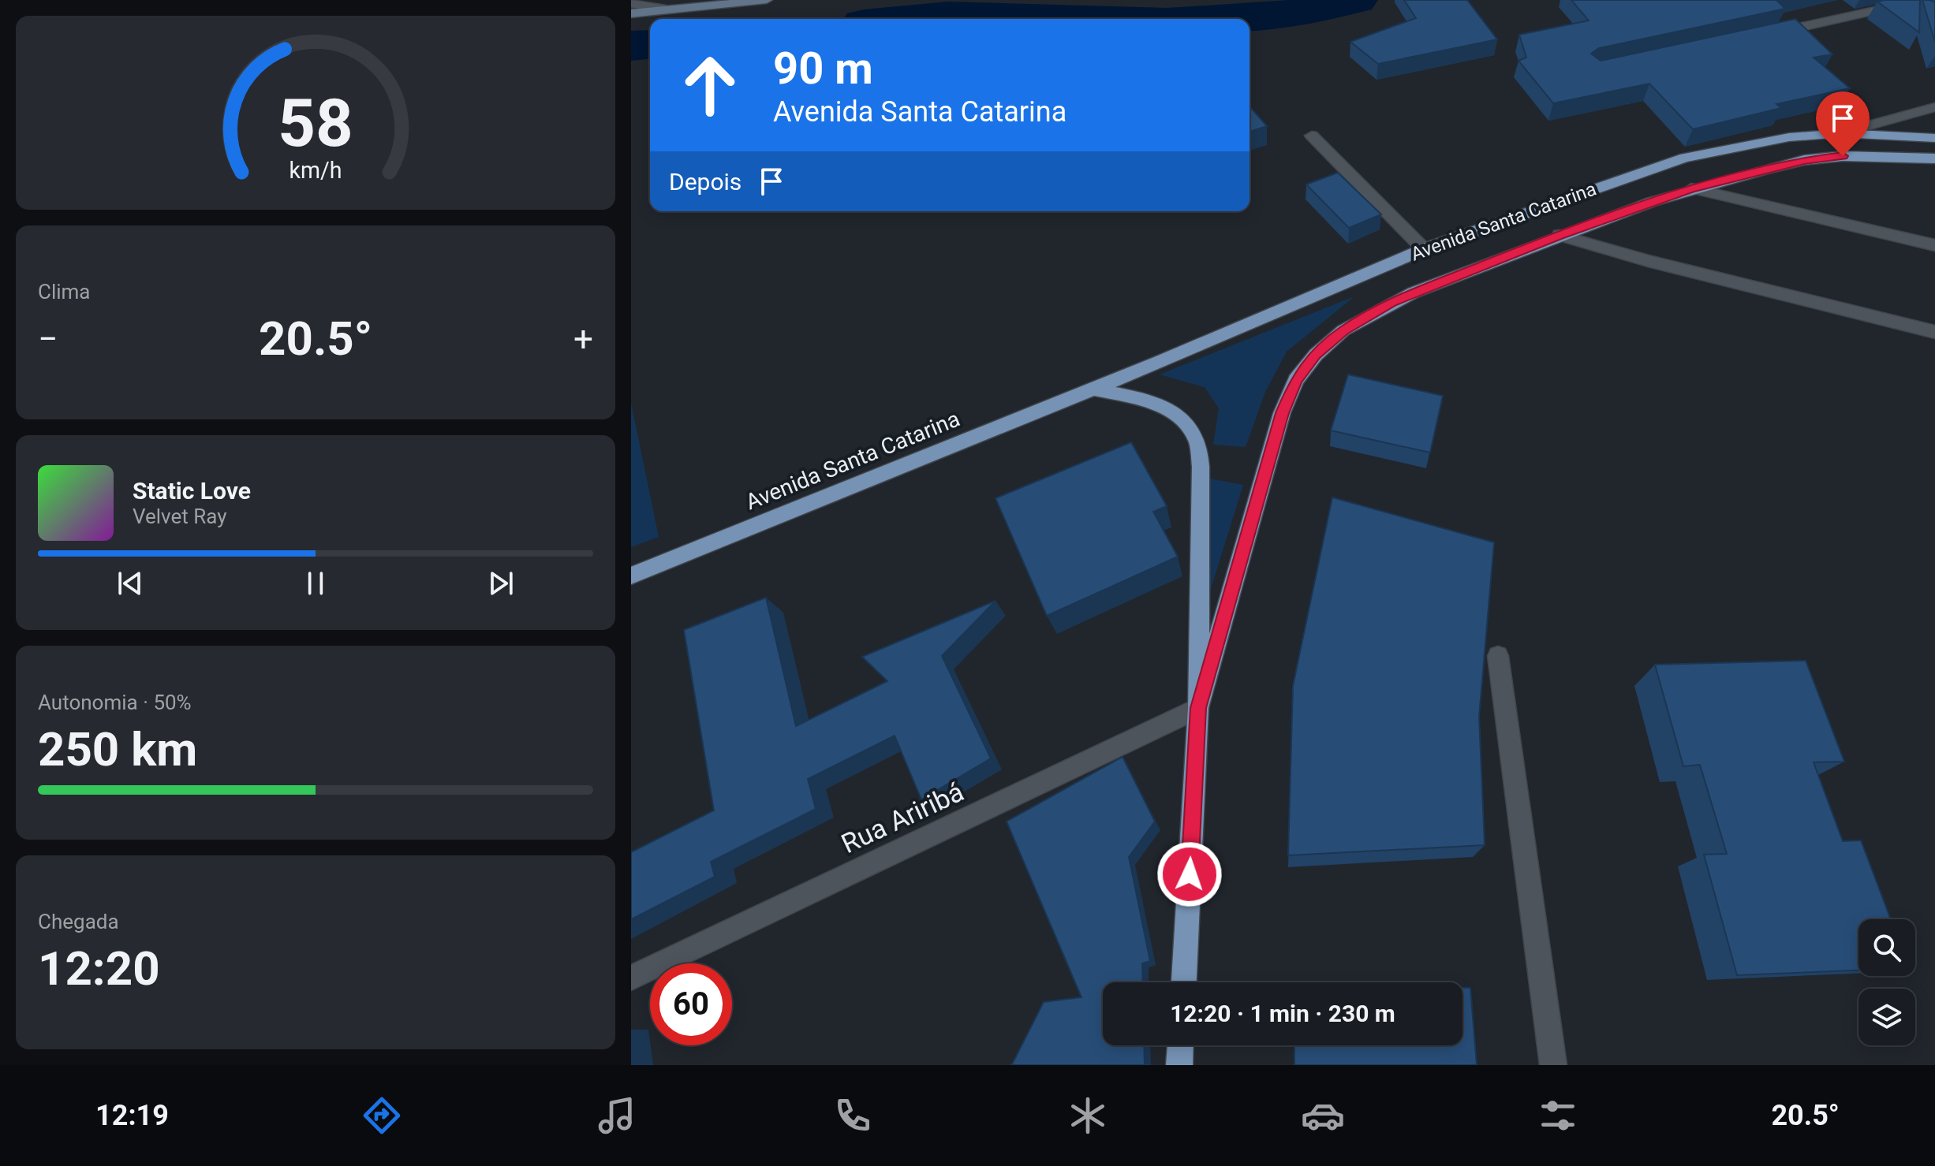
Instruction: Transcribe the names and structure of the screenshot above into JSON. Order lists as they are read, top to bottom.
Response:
{
  "streets": {
    "main road": ["Avenida Santa Catarina"],
    "street": ["Rua Ariribá"]
  },
  "crossings": [
    ["Avenida Santa Catarina", "Rua Ariribá"]
  ],
  "page": {
    "turn": ["90 m", "Avenida Santa Catarina"],
    "then": "Depois",
    "tile": [
      "Clima",
      ["Autonomia · 50%", "250 km"],
      ["Chegada", "12:20"]
    ],
    "heat": ["−", "20.5°", "+"],
    "song": ["Static Love", "Velvet Ray"],
    "limit": "60",
    "trip": "12:20 · 1 min · 230 m",
    "tabs": ["12:19", "20.5°"],
    "gauge": ["58", "km/h"]
  }
}
